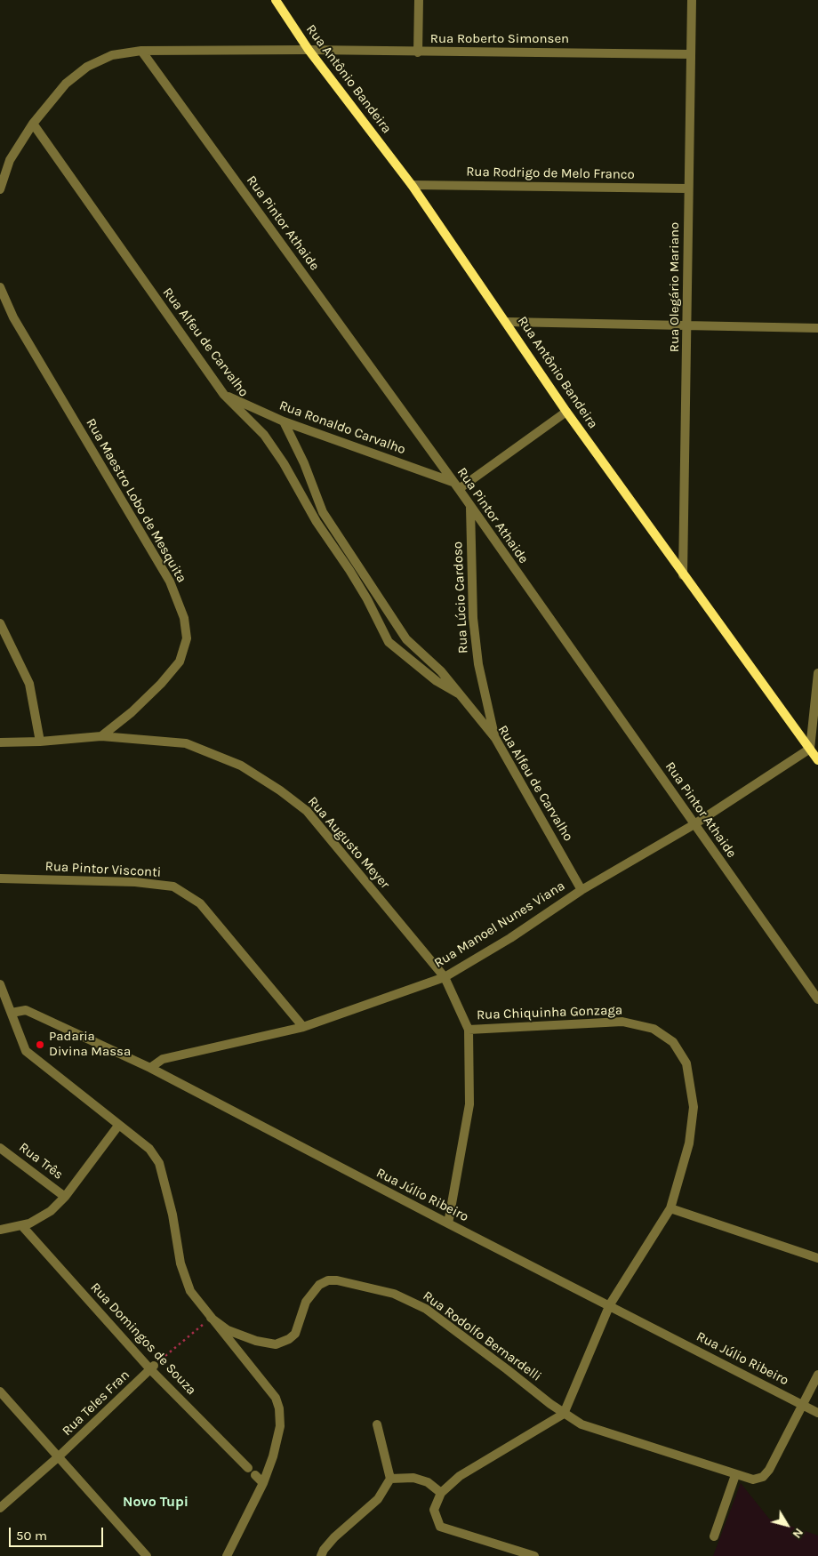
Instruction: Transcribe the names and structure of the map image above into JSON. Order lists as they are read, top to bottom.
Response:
{
  "streets": {
    "street": [
      "Rua Roberto Simonsen",
      "Rua Antônio Bandeira",
      "Rua Rodrigo de Melo Franco",
      "Rua Pintor Athaide",
      "Rua Olegário Mariano",
      "Rua Alfeu de Carvalho",
      "Rua Ronaldo Carvalho",
      "Rua Maestro Lobo de Mesquita",
      "Rua Lúcio Cardoso",
      "Rua Augusto Meyer",
      "Rua Pintor Visconti",
      "Rua Manoel Nunes Viana",
      "Rua Chiquinha Gonzaga",
      "Rua Três",
      "Rua Júlio Ribeiro",
      "Rua Rodolfo Bernardelli",
      "Rua Domingos de Souza",
      "Rua Teles Fran"
    ]
  },
  "crossings": [
    ["Rua Roberto Simonsen", "Rua Antônio Bandeira"],
    ["Rua Roberto Simonsen", "Rua Olegário Mariano"],
    ["Rua Antônio Bandeira", "Rua Rodrigo de Melo Franco"],
    ["Rua Antônio Bandeira", "Rua Olegário Mariano"],
    ["Rua Antônio Bandeira", "Rua Manoel Nunes Viana"],
    ["Rua Rodrigo de Melo Franco", "Rua Olegário Mariano"],
    ["Rua Pintor Athaide", "Rua Ronaldo Carvalho"],
    ["Rua Pintor Athaide", "Rua Lúcio Cardoso"],
    ["Rua Pintor Athaide", "Rua Manoel Nunes Viana"],
    ["Rua Alfeu de Carvalho", "Rua Ronaldo Carvalho"],
    ["Rua Alfeu de Carvalho", "Rua Lúcio Cardoso"],
    ["Rua Alfeu de Carvalho", "Rua Manoel Nunes Viana"],
    ["Rua Maestro Lobo de Mesquita", "Rua Augusto Meyer"],
    ["Rua Augusto Meyer", "Rua Manoel Nunes Viana"],
    ["Rua Augusto Meyer", "Rua Chiquinha Gonzaga"],
    ["Rua Pintor Visconti", "Rua Manoel Nunes Viana"],
    ["Rua Manoel Nunes Viana", "Rua Júlio Ribeiro"],
    ["Rua Chiquinha Gonzaga", "Rua Júlio Ribeiro"],
    ["Rua Chiquinha Gonzaga", "Rua Rodolfo Bernardelli"],
    ["Rua Júlio Ribeiro", "Rua Rodolfo Bernardelli"],
    ["Rua Domingos de Souza", "Rua Teles Fran"]
  ],
  "districts": ["Novo Tupi"],
  "places": ["Padaria Divina Massa"],
  "scale_bar": "50 m",
  "north": "bottom right"
}
